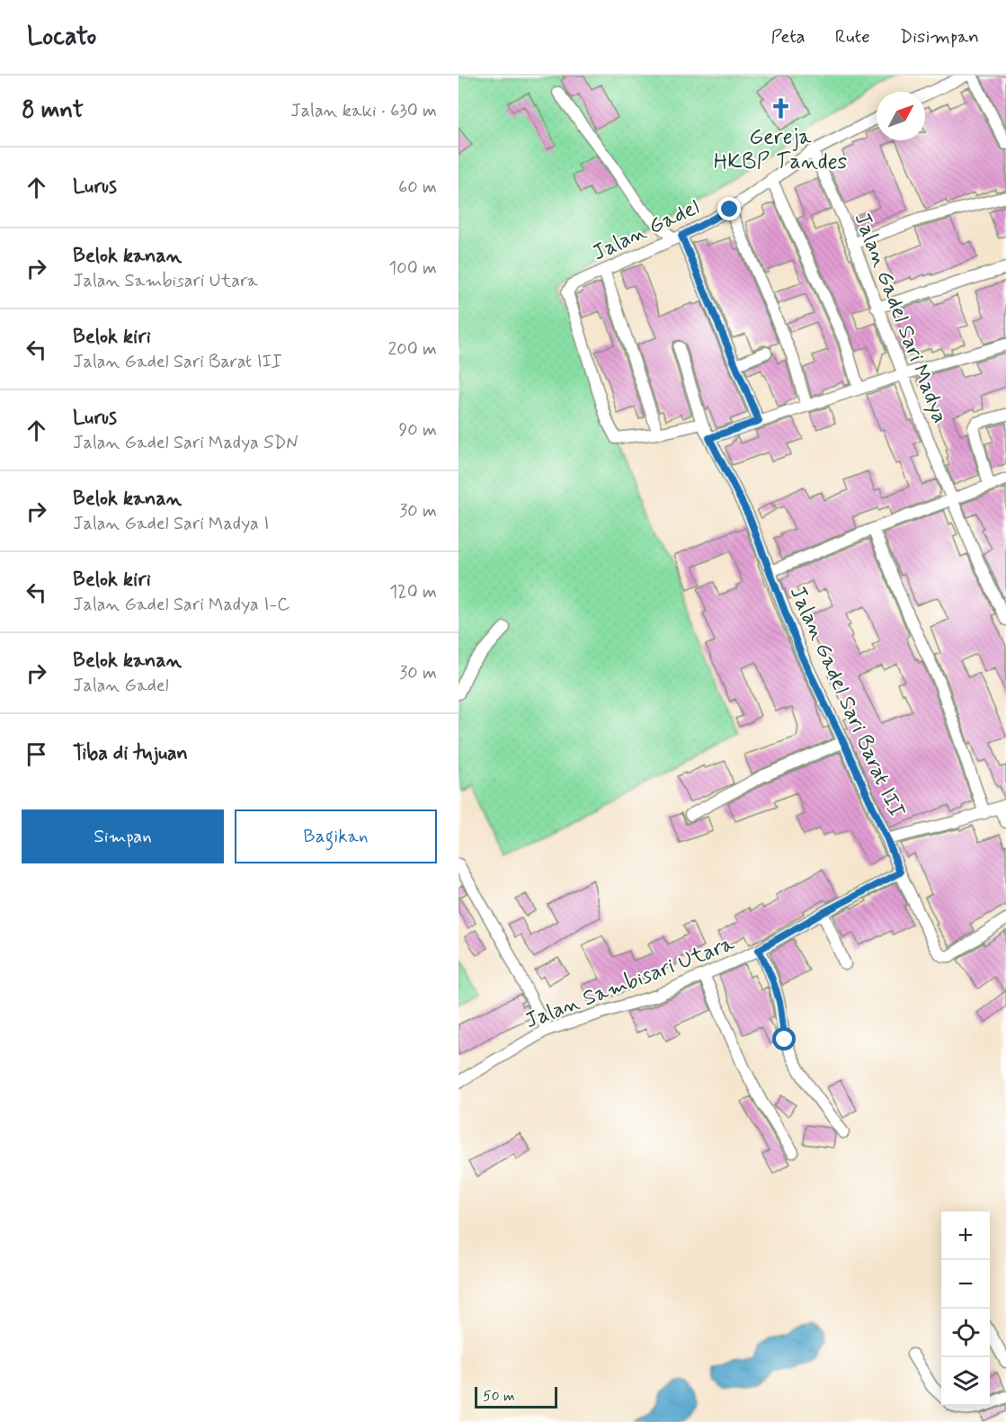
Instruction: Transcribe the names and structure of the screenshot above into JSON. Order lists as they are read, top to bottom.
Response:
{
  "streets": {
    "street": [
      "Jalan Gadel",
      "Jalan Gadel Sari Madya",
      "Jalan Gadel Sari Barat III",
      "Jalan Sambisari Utara"
    ]
  },
  "crossings": [
    ["Jalan Gadel", "Jalan Gadel Sari Madya"],
    ["Jalan Gadel Sari Barat III", "Jalan Sambisari Utara"]
  ],
  "places": {
    "church": ["Gereja HKBP Tandes"]
  },
  "scale_bar": "50 m",
  "north": "top right",
  "page": {
    "header": "Locato",
    "nav": ["Peta", "Rute", "Disimpan"],
    "heading": ["8 mnt", "Jalan kaki · 630 m"],
    "list": [
      ["Lurus", "60 m"],
      ["Belok kanan", "Jalan Sambisari Utara", "100 m"],
      ["Belok kiri", "Jalan Gadel Sari Barat III", "200 m"],
      ["Lurus", "Jalan Gadel Sari Madya SDN", "90 m"],
      ["Belok kanan", "Jalan Gadel Sari Madya I", "30 m"],
      ["Belok kiri", "Jalan Gadel Sari Madya I-C", "120 m"],
      ["Belok kanan", "Jalan Gadel", "30 m"],
      "Tiba di tujuan"
    ],
    "buttons": ["Simpan", "Bagikan"],
    "map_buttons": ["+", "−"],
    "scale": "50 m"
  }
}
